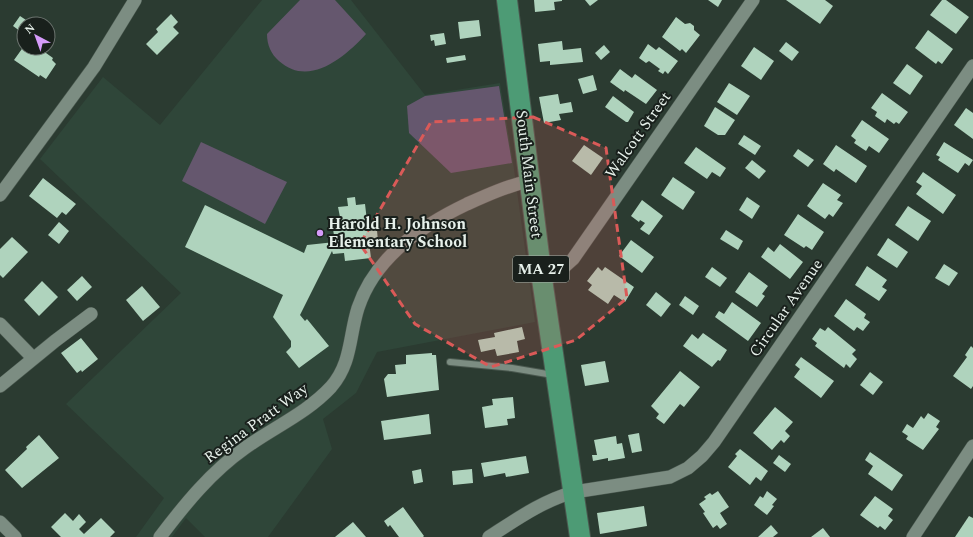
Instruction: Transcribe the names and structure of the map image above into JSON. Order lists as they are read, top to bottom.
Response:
{
  "streets": {
    "main road": ["South Main Street", "MA 27"],
    "street": ["Walcott Street", "Circular Avenue", "Regina Pratt Way"]
  },
  "crossings": [
    ["Walcott Street", "South Main Street"],
    ["South Main Street", "Circular Avenue"],
    ["South Main Street", "Regina Pratt Way"]
  ],
  "places": ["Harold H. Johnson Elementary School"],
  "north": "top left"
}
